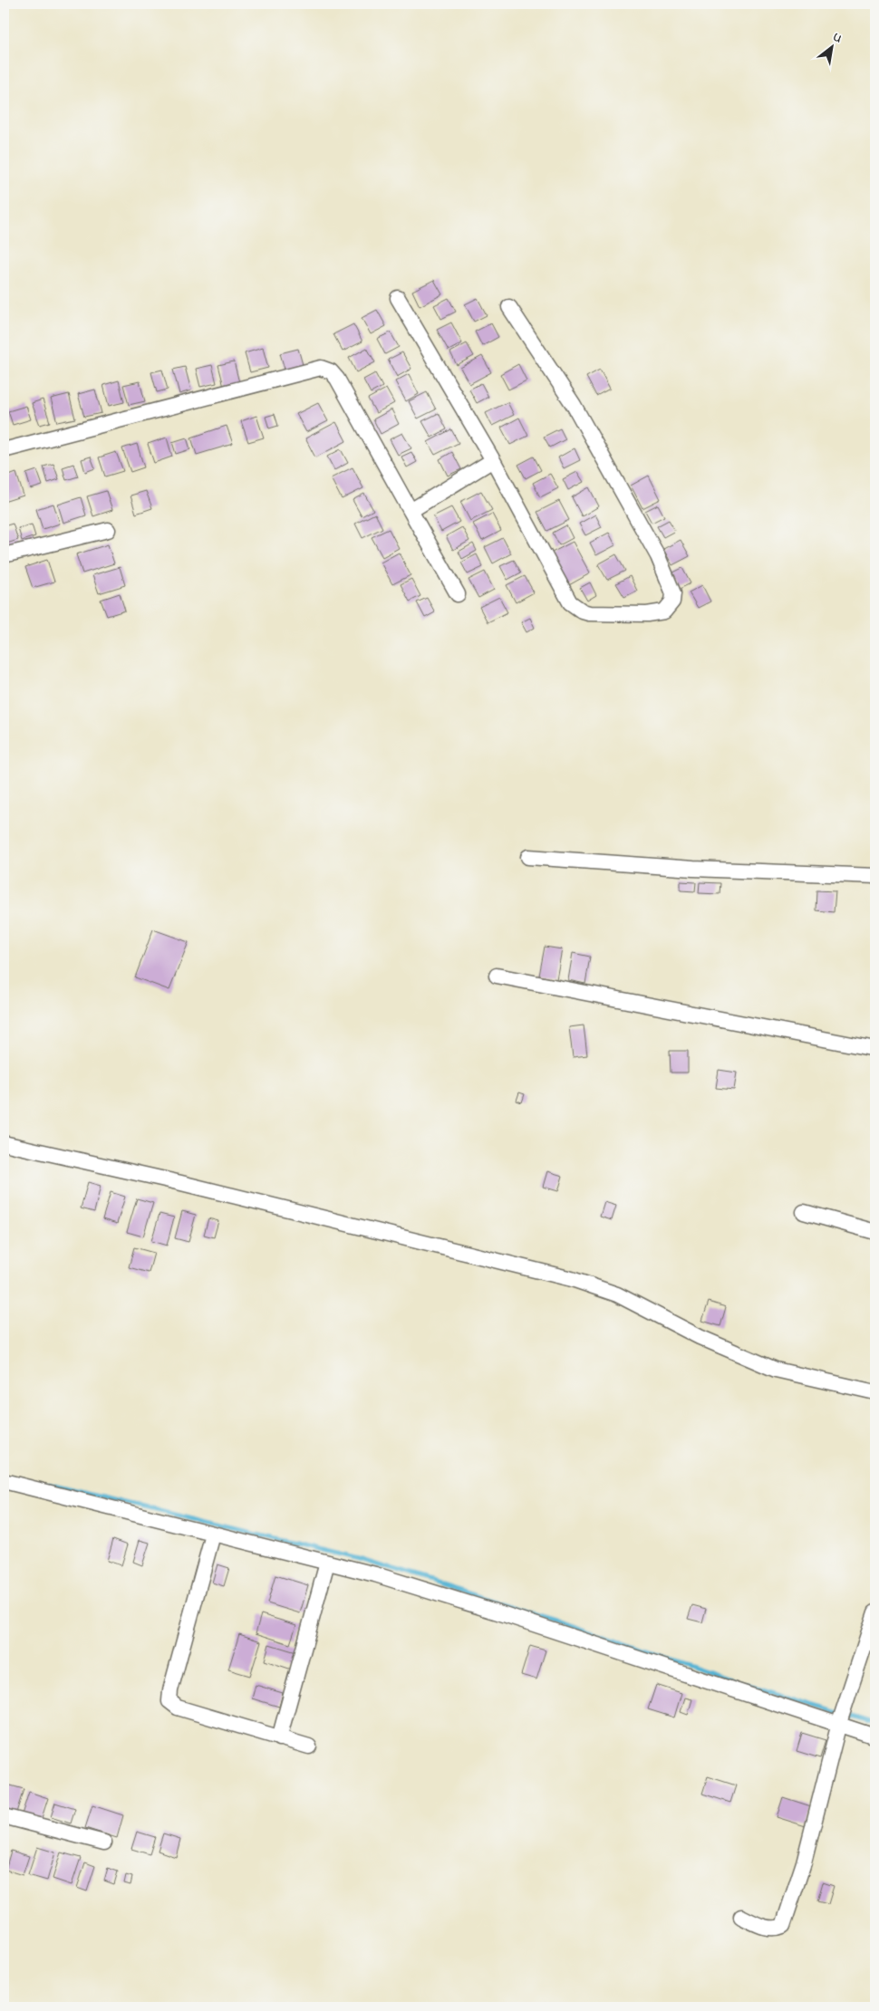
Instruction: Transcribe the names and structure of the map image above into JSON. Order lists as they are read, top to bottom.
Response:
{
  "north": "top right"
}
